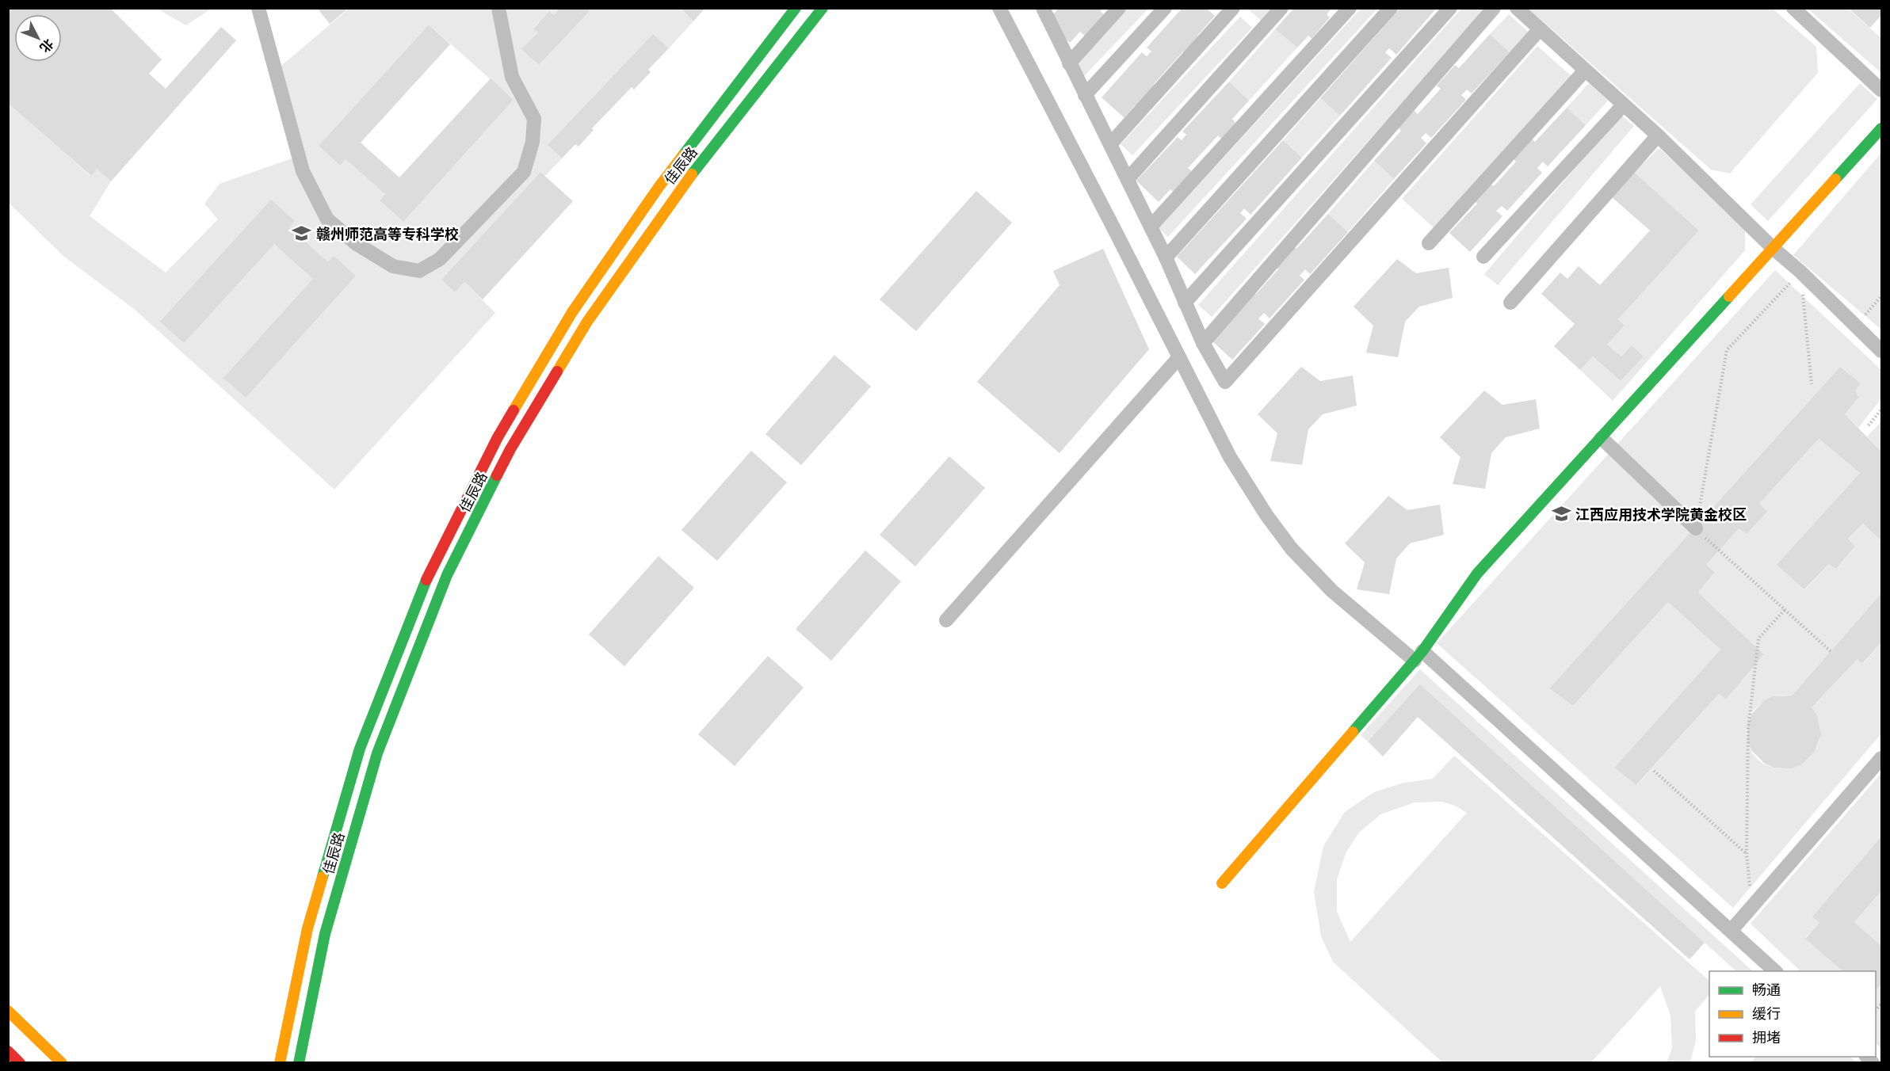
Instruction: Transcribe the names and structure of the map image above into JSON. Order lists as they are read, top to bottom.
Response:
{
  "streets": {
    "main road": ["佳辰路"]
  },
  "places": {
    "school or university": ["赣州师范高等专科学校", "江西应用技术学院黄金校区"]
  },
  "legend": ["畅通", "缓行", "拥堵"],
  "north": "bottom right"
}
